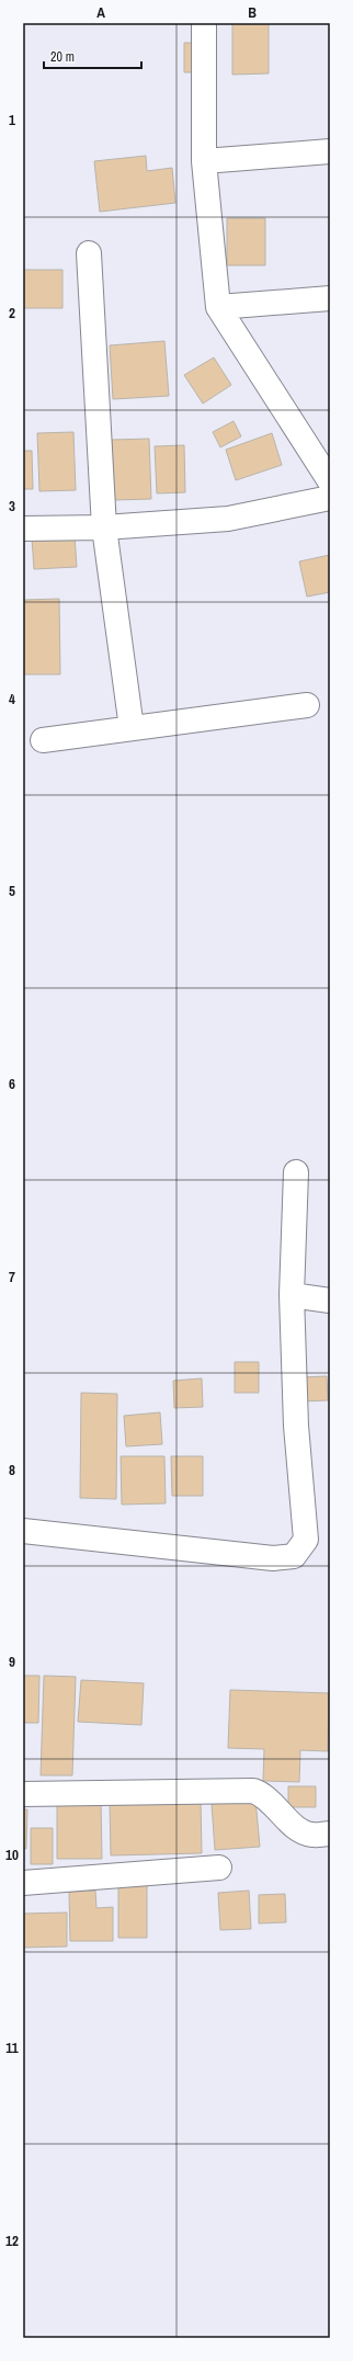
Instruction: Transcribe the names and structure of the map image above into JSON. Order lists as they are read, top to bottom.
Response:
{
  "scale_bar": "20 m",
  "grid": {
    "columns": ["A", "B"],
    "rows": [
      "1",
      "2",
      "3",
      "4",
      "5",
      "6",
      "7",
      "8",
      "9",
      "10",
      "11",
      "12"
    ]
  }
}
